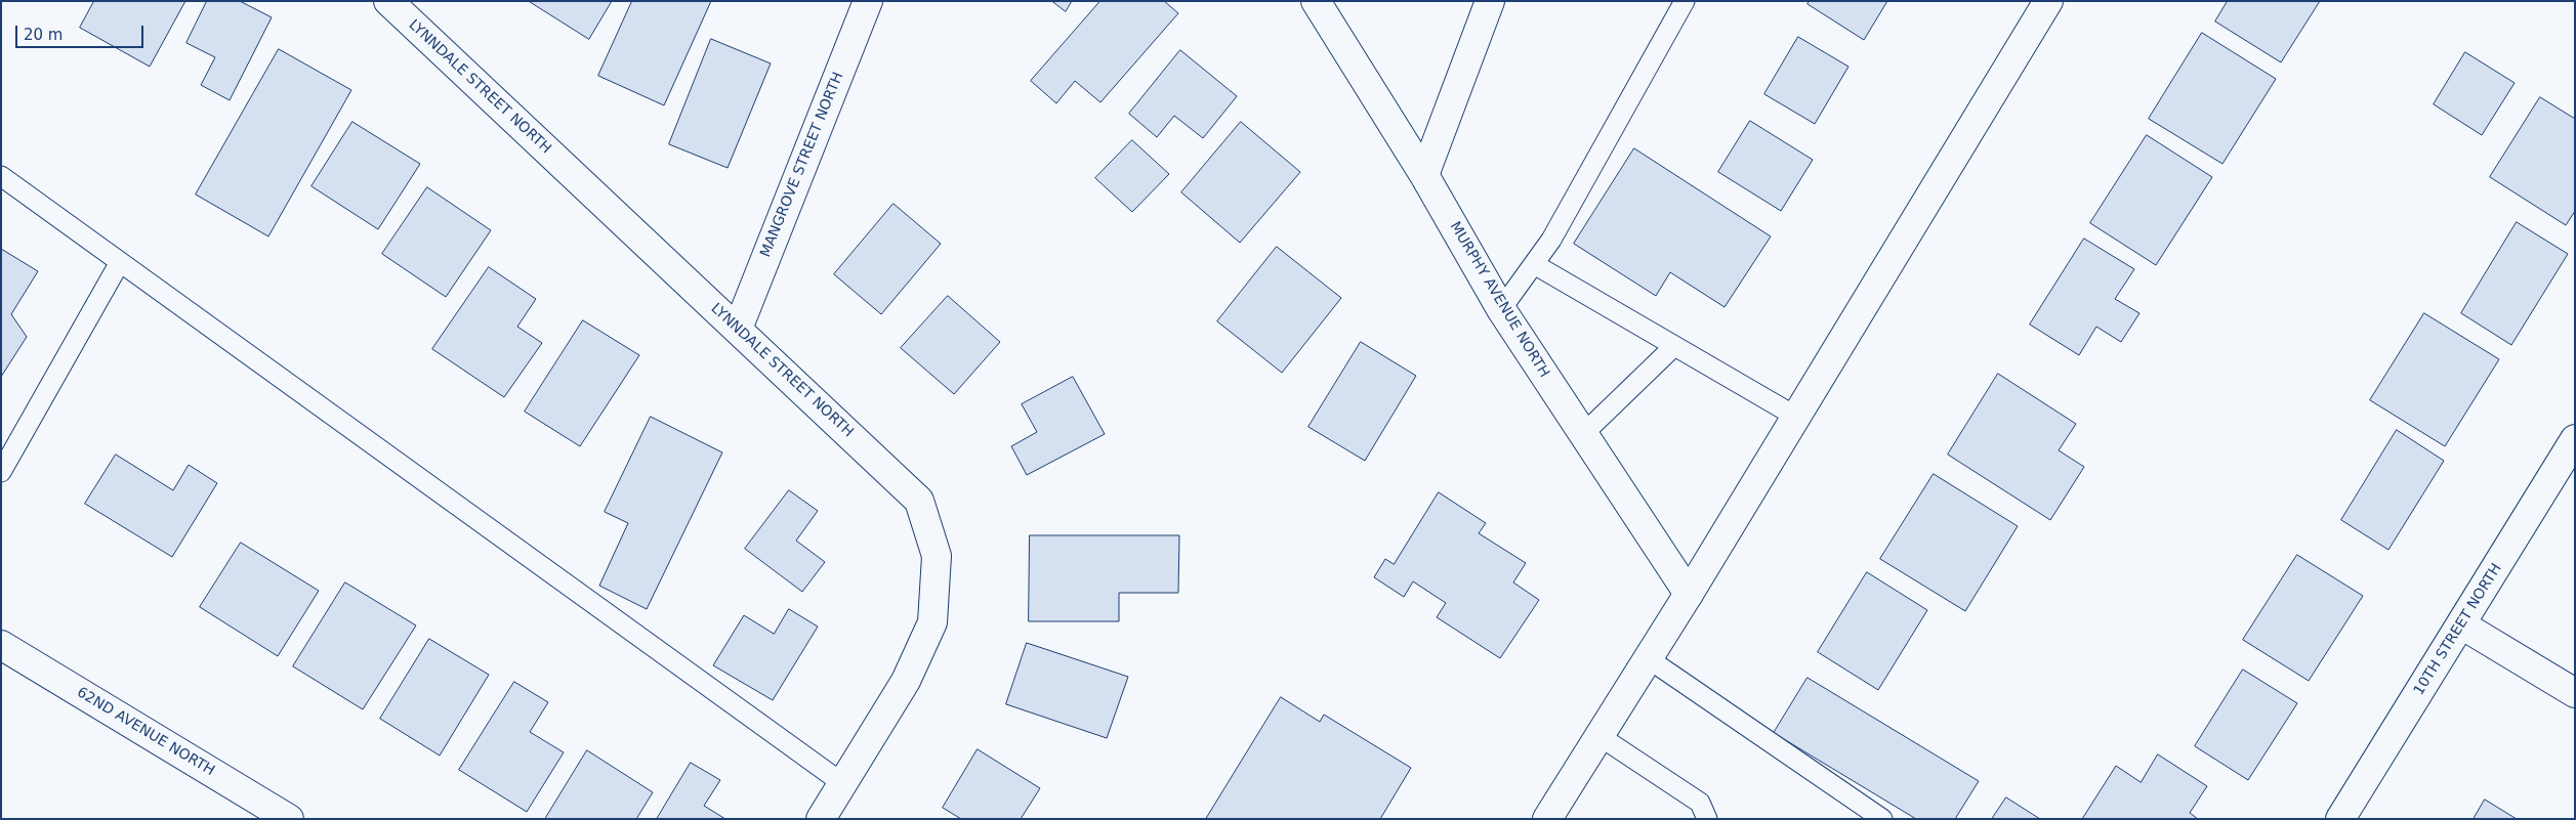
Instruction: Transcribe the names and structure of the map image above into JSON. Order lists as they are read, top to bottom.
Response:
{
  "streets": {
    "street": [
      "LYNNDALE STREET NORTH",
      "MANGROVE STREET NORTH",
      "MURPHY AVENUE NORTH",
      "10TH STREET NORTH",
      "62ND AVENUE NORTH"
    ]
  },
  "crossings": [
    ["LYNNDALE STREET NORTH", "MANGROVE STREET NORTH"]
  ],
  "scale_bar": "20 m"
}
